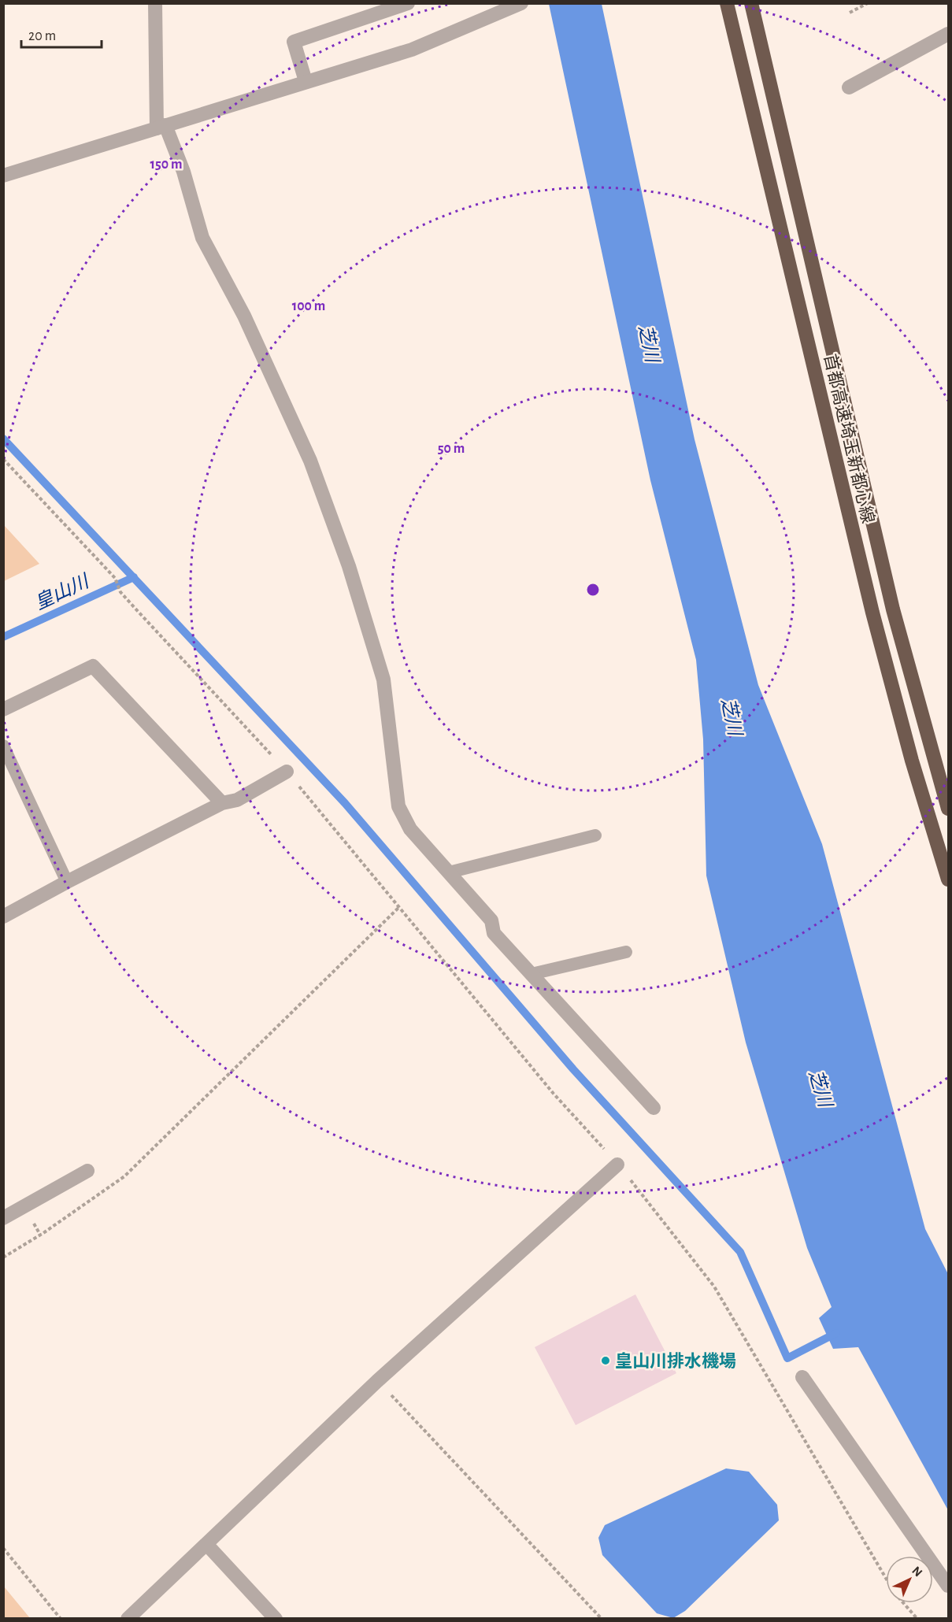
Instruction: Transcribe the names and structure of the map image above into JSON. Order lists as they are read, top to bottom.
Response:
{
  "streets": {
    "highway": ["首都高速埼玉新都心線"]
  },
  "water": ["芝川", "皇山川"],
  "places": ["皇山川排水機場"],
  "scale_bar": "20 m",
  "north": "top right",
  "rings": ["150 m", "100 m", "50 m"]
}
